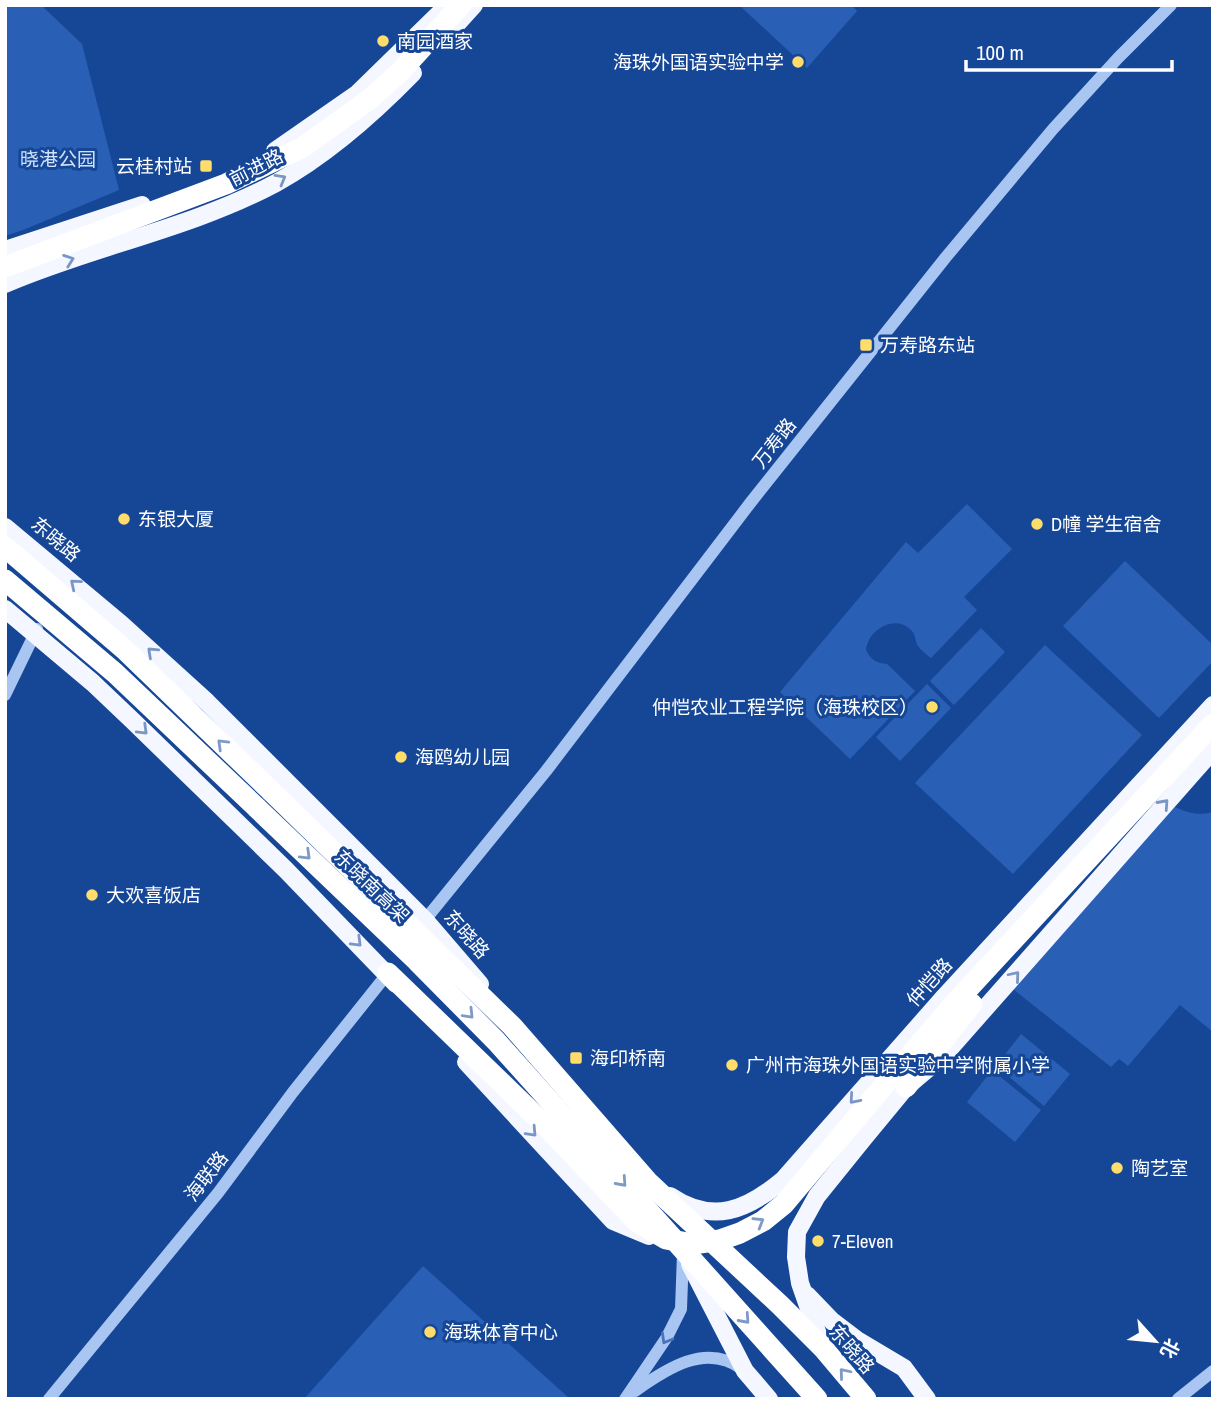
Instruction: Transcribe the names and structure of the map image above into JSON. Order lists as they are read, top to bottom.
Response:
{
  "streets": {
    "highway": ["东晓路", "东晓南高架"],
    "main road": ["前进路", "仲恺路"],
    "street": ["万寿路", "海联路"]
  },
  "crossings": [
    ["万寿路", "东晓路"],
    ["东晓路", "东晓南高架"],
    ["东晓路", "仲恺路"]
  ],
  "parks": ["晓港公园"],
  "places": {
    "other": [
      "南园酒家",
      "海珠外国语实验中学",
      "东银大厦",
      "D幢 学生宿舍",
      "仲恺农业工程学院（海珠校区）",
      "海鸥幼儿园",
      "大欢喜饭店",
      "广州市海珠外国语实验中学附属小学",
      "陶艺室",
      "7-Eleven",
      "海珠体育中心"
    ],
    "transit": ["云桂村站", "万寿路东站", "海印桥南"]
  },
  "scale_bar": "100 m",
  "north": "bottom right"
}
